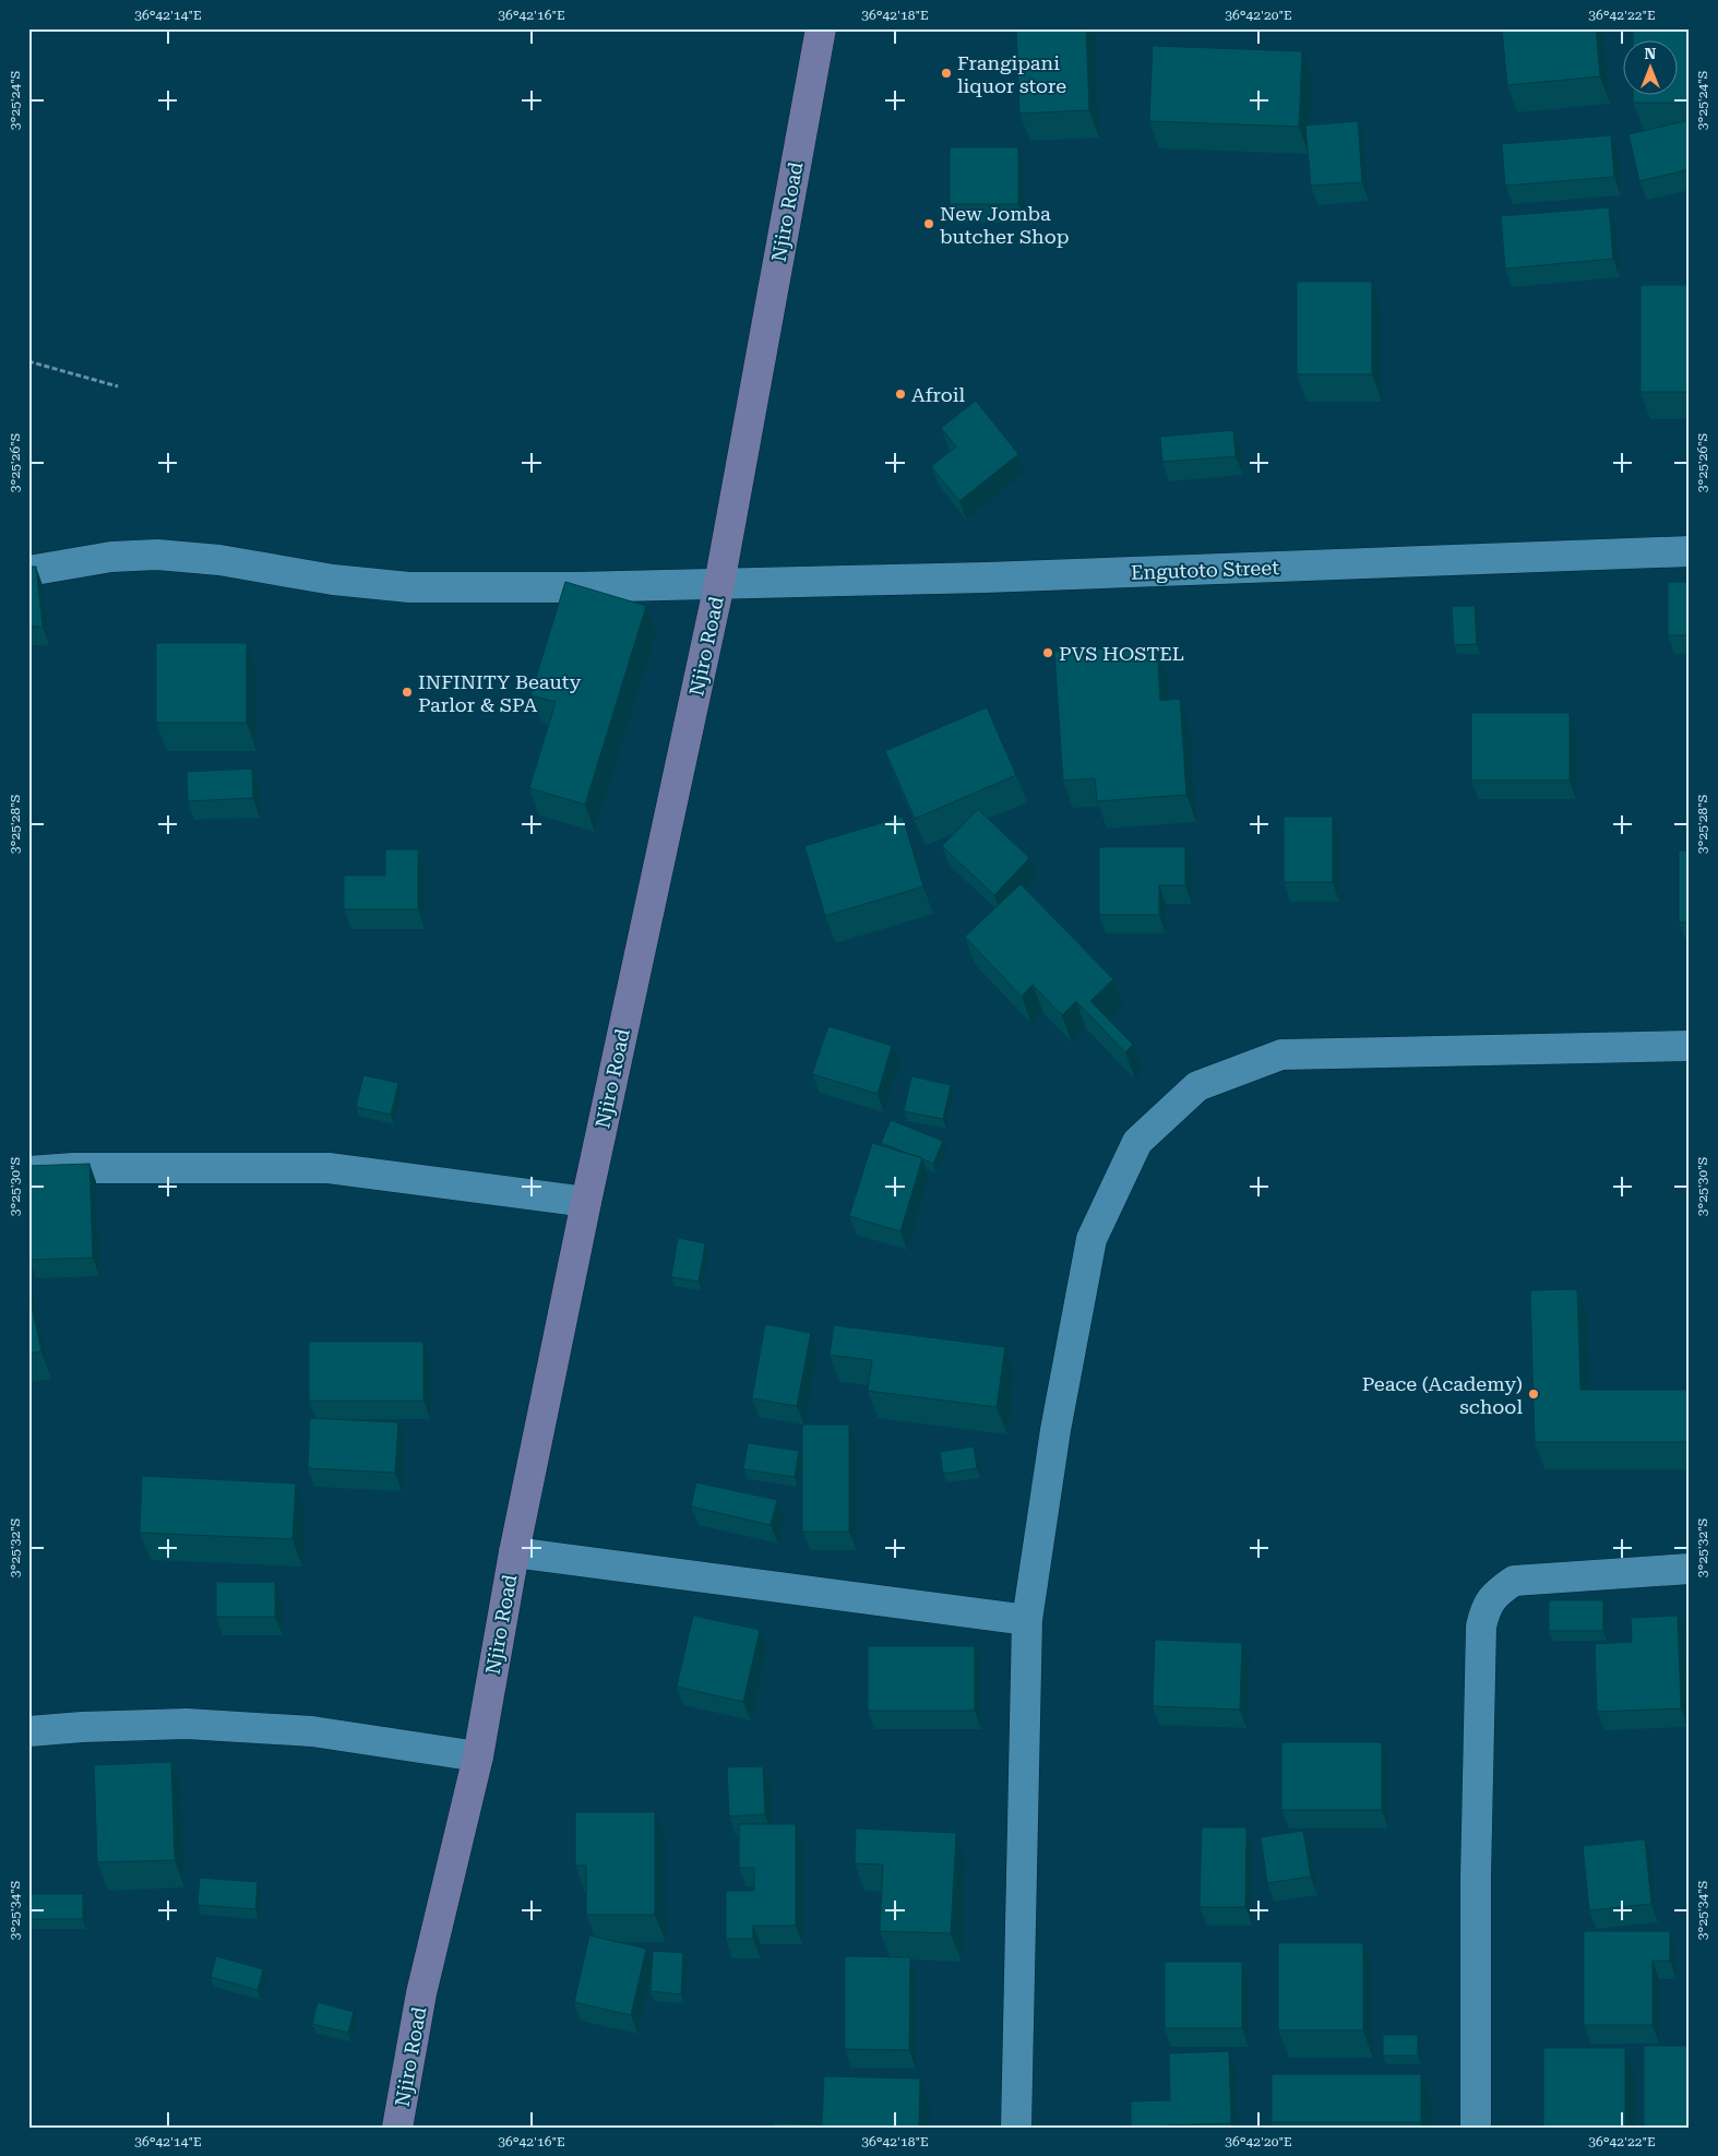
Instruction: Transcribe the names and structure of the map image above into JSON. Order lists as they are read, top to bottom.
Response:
{
  "streets": {
    "street": ["Njiro Road", "Engutoto Street"]
  },
  "crossings": [
    ["Njiro Road", "Engutoto Street"]
  ],
  "places": [
    "Frangipani liquor store",
    "New Jomba butcher Shop",
    "Afroil",
    "PVS HOSTEL",
    "INFINITY Beauty Parlor & SPA",
    "Peace (Academy) school"
  ],
  "north": "top",
  "coordinates": [
    "36°42'14\"E",
    "36°42'16\"E",
    "36°42'18\"E",
    "36°42'20\"E",
    "36°42'22\"E",
    "3°25'24\"S",
    "3°25'26\"S",
    "3°25'28\"S",
    "3°25'30\"S",
    "3°25'32\"S",
    "3°25'34\"S"
  ]
}
